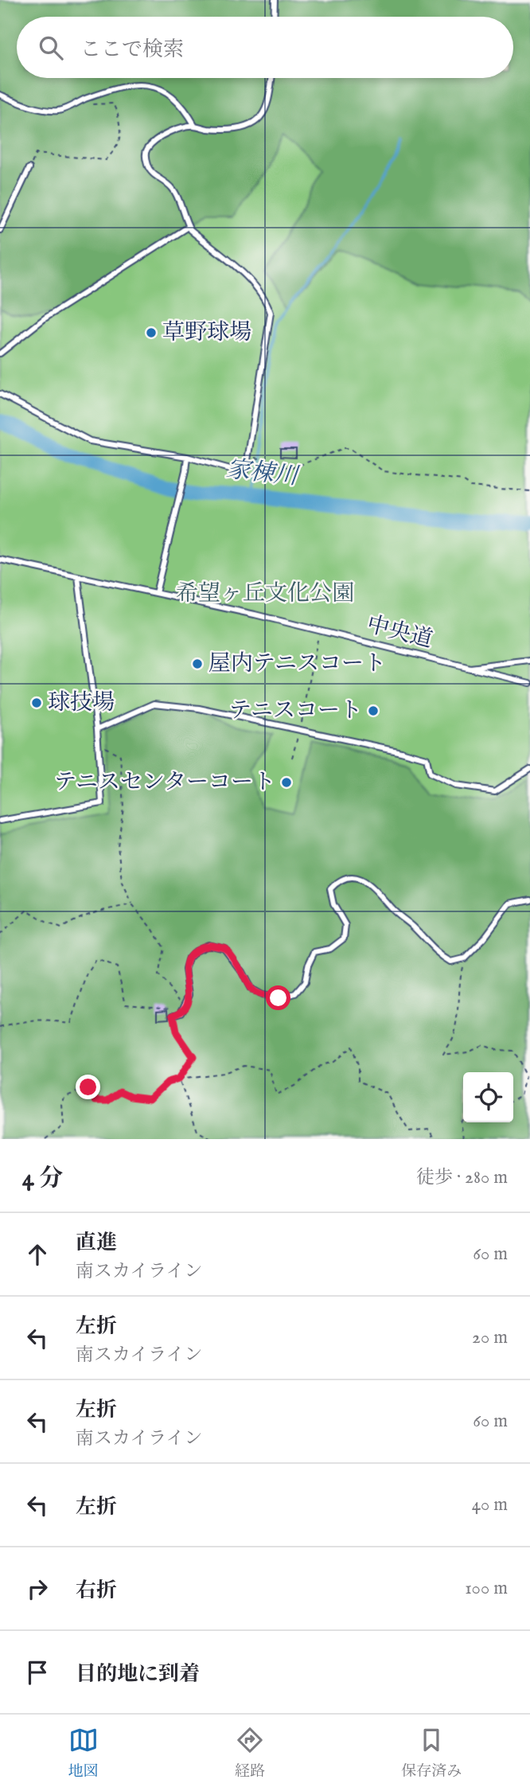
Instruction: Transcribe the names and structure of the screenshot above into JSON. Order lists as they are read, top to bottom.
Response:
{
  "streets": {
    "lane": ["中央道"]
  },
  "water": ["家棟川"],
  "parks": ["希望ヶ丘文化公園"],
  "places": [
    "草野球場",
    "屋内テニスコート",
    "球技場",
    "テニスコート",
    "テニスセンターコート"
  ],
  "page": {
    "search": "ここで検索",
    "heading": ["4 分", "徒歩 · 280 m"],
    "list": [
      ["直進", "南スカイライン", "60 m"],
      ["左折", "南スカイライン", "20 m"],
      ["左折", "南スカイライン", "60 m"],
      ["左折", "40 m"],
      ["右折", "100 m"],
      "目的地に到着"
    ],
    "nav": ["地図", "経路", "保存済み"]
  }
}
